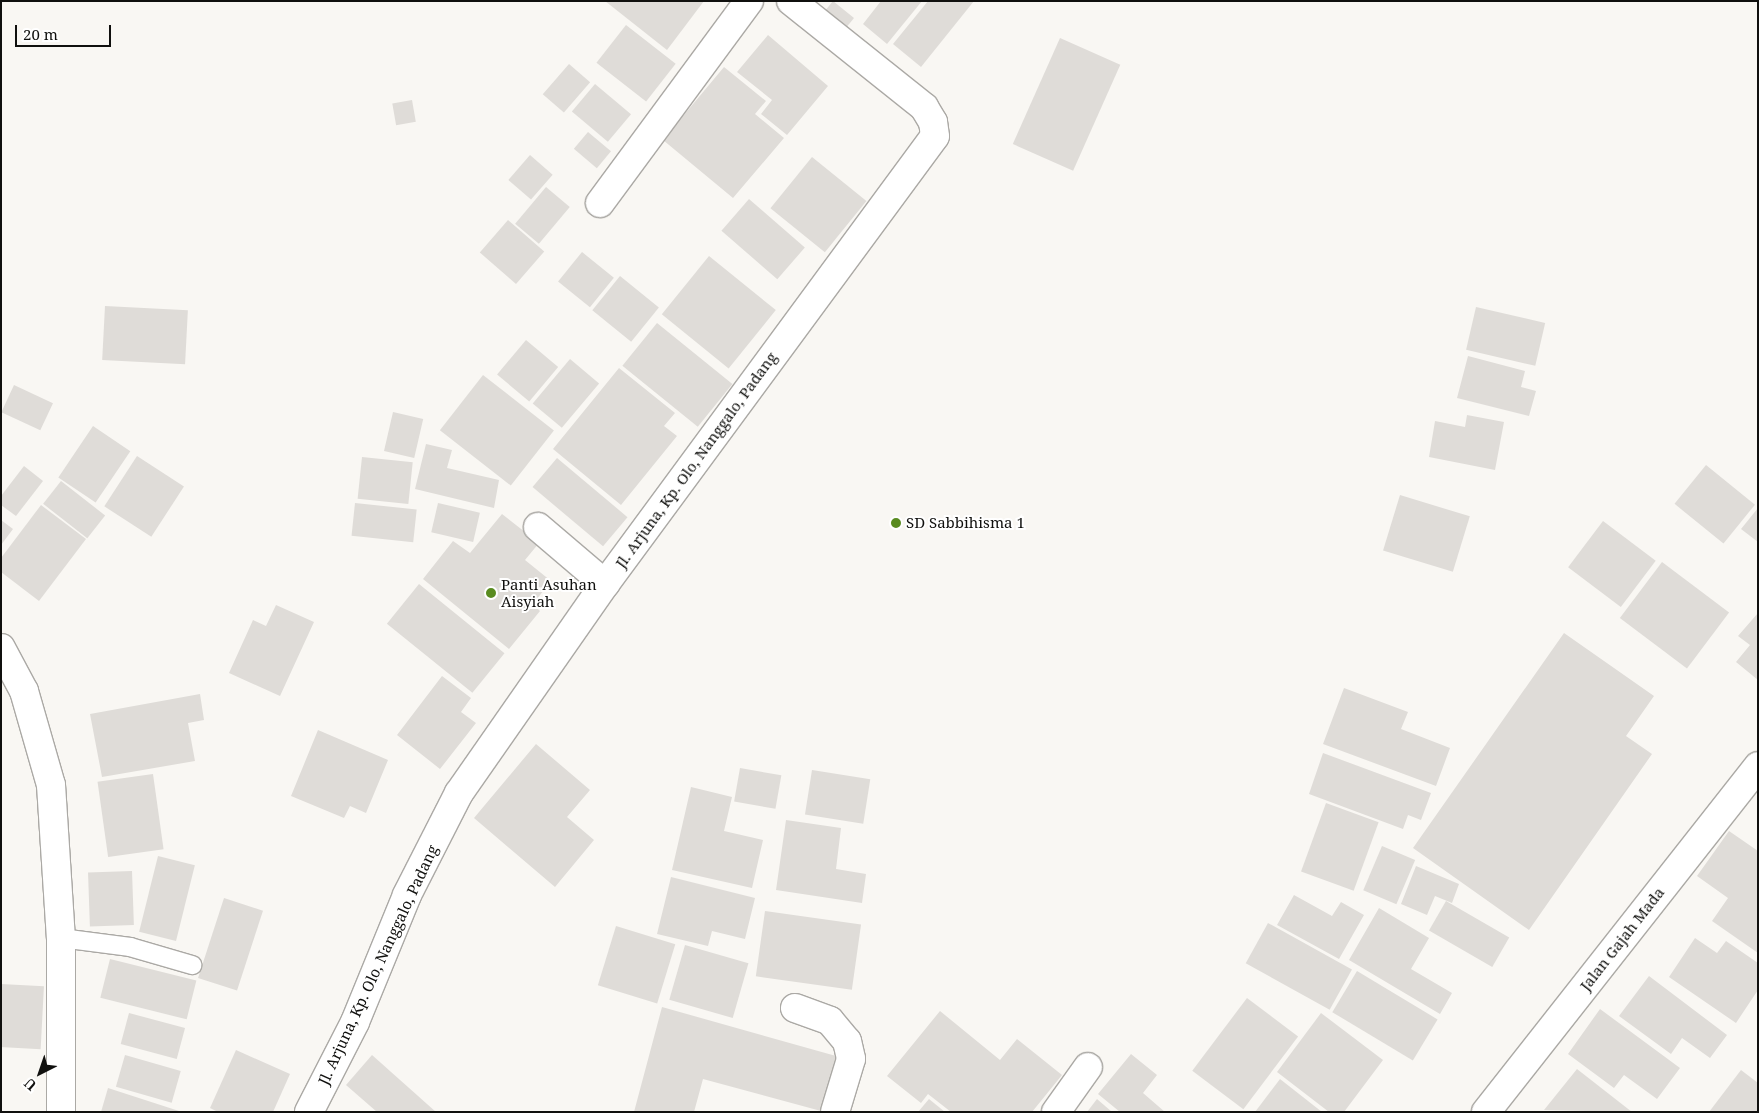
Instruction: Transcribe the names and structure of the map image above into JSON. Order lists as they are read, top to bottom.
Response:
{
  "streets": {
    "street": ["Jl. Arjuna, Kp. Olo, Nanggalo, Padang", "Jalan Gajah Mada"]
  },
  "places": ["SD Sabbihisma 1", "Panti Asuhan Aisyiah"],
  "scale_bar": "20 m",
  "north": "bottom left"
}
